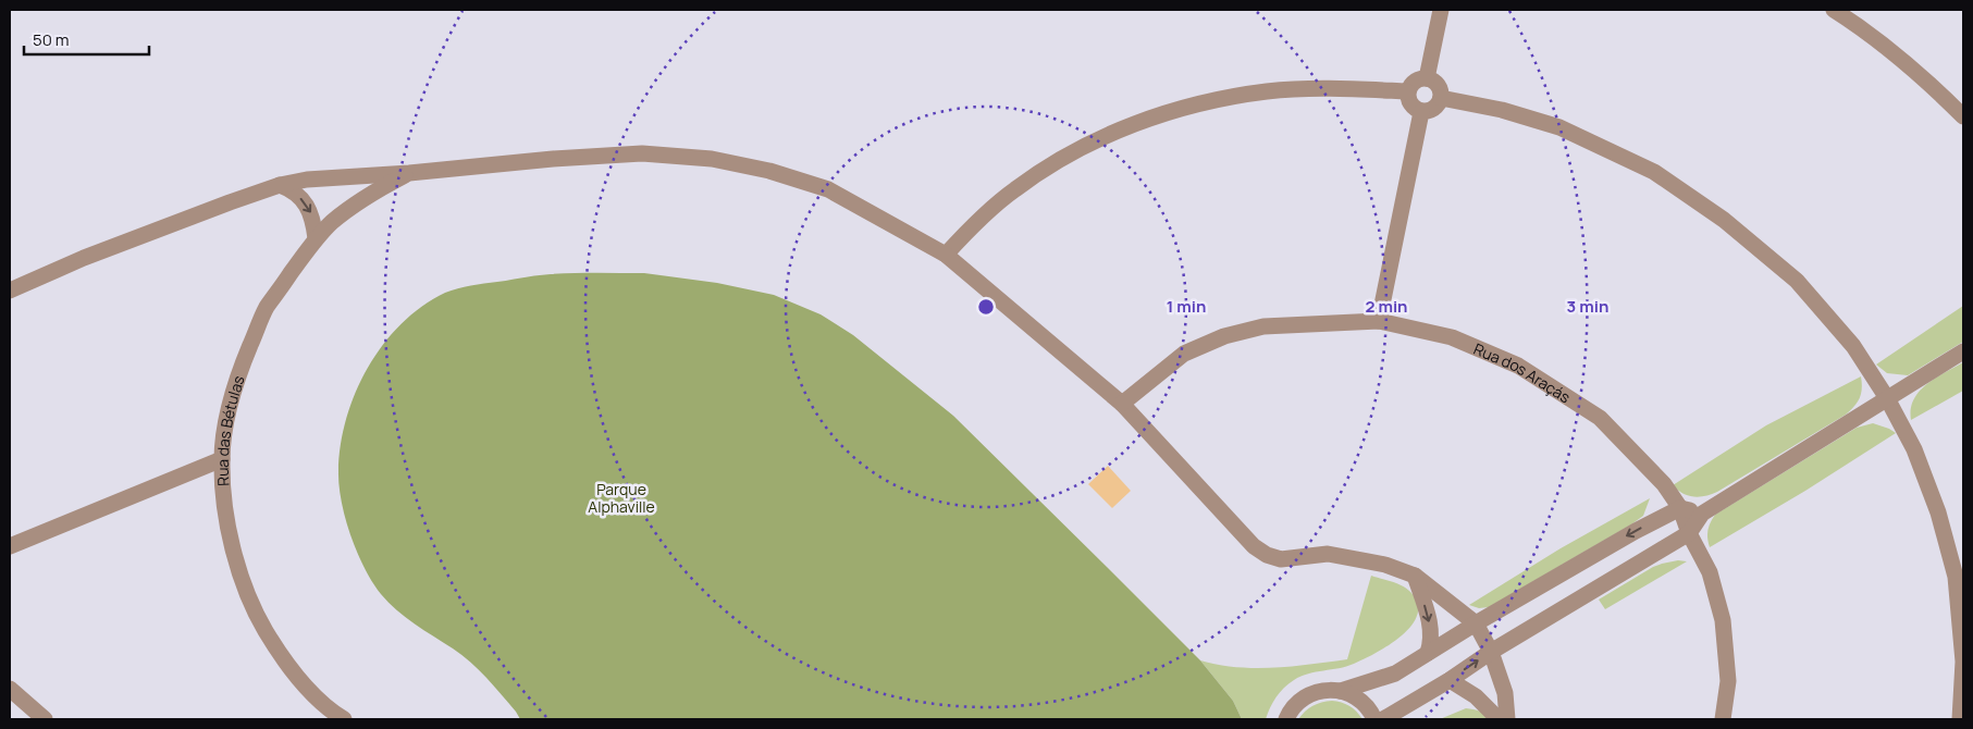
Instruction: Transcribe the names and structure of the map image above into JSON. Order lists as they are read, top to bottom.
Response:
{
  "streets": {
    "street": ["Rua dos Araçás", "Rua das Bétulas"]
  },
  "parks": ["Parque Alphaville"],
  "scale_bar": "50 m",
  "rings": ["1 min", "2 min", "3 min"]
}
